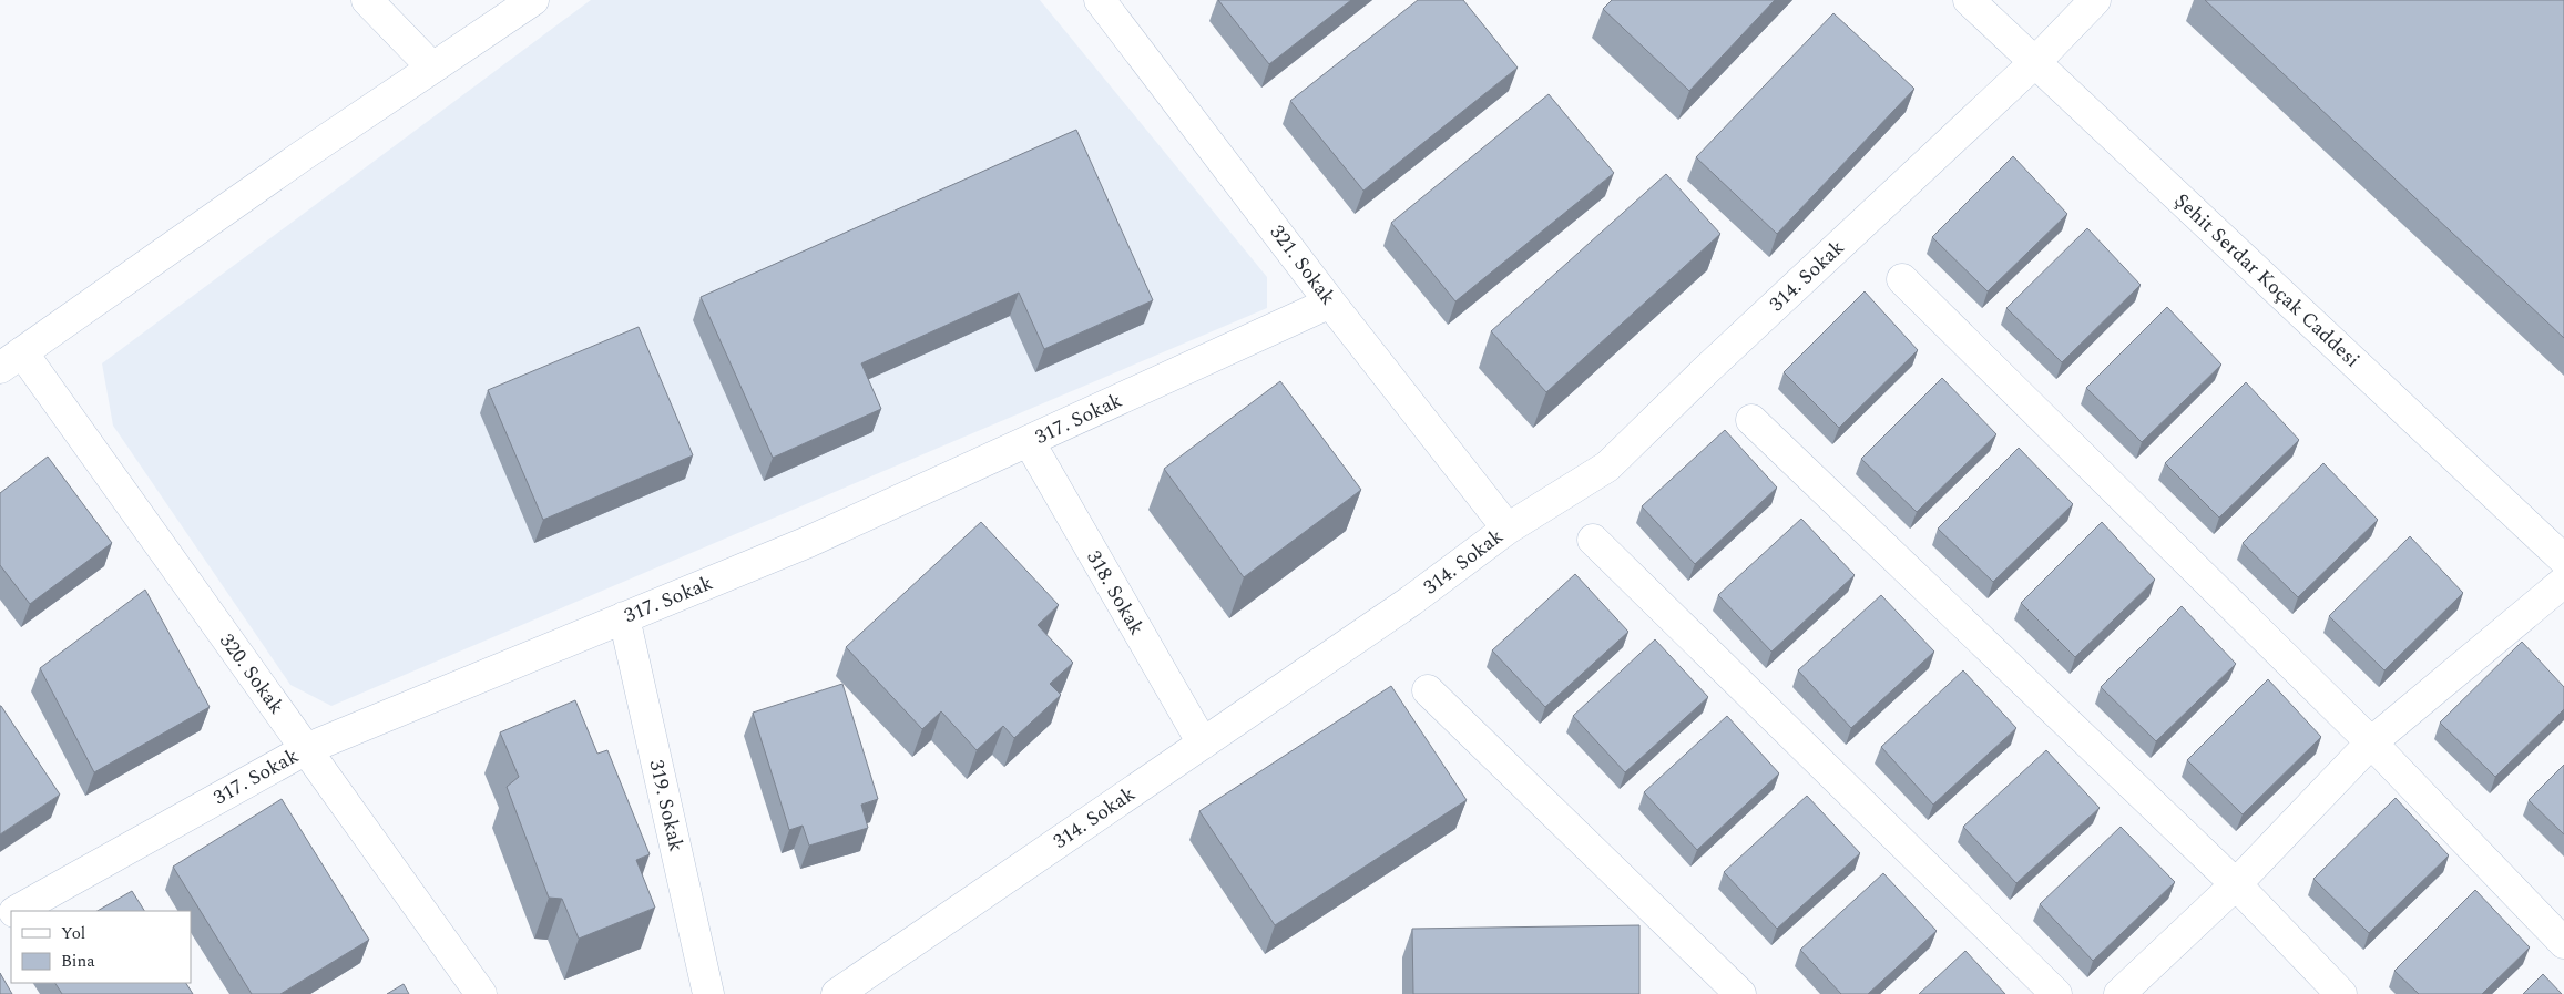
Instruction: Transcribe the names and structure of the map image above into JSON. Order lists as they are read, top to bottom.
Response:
{
  "streets": {
    "street": [
      "321. Sokak",
      "314. Sokak",
      "Şehit Serdar Koçak Caddesi",
      "317. Sokak",
      "318. Sokak",
      "320. Sokak",
      "319. Sokak"
    ]
  },
  "crossings": [
    ["321. Sokak", "314. Sokak"],
    ["321. Sokak", "317. Sokak"],
    ["314. Sokak", "Şehit Serdar Koçak Caddesi"],
    ["314. Sokak", "318. Sokak"],
    ["317. Sokak", "318. Sokak"],
    ["317. Sokak", "320. Sokak"],
    ["317. Sokak", "319. Sokak"]
  ],
  "legend": ["Yol", "Bina"]
}
